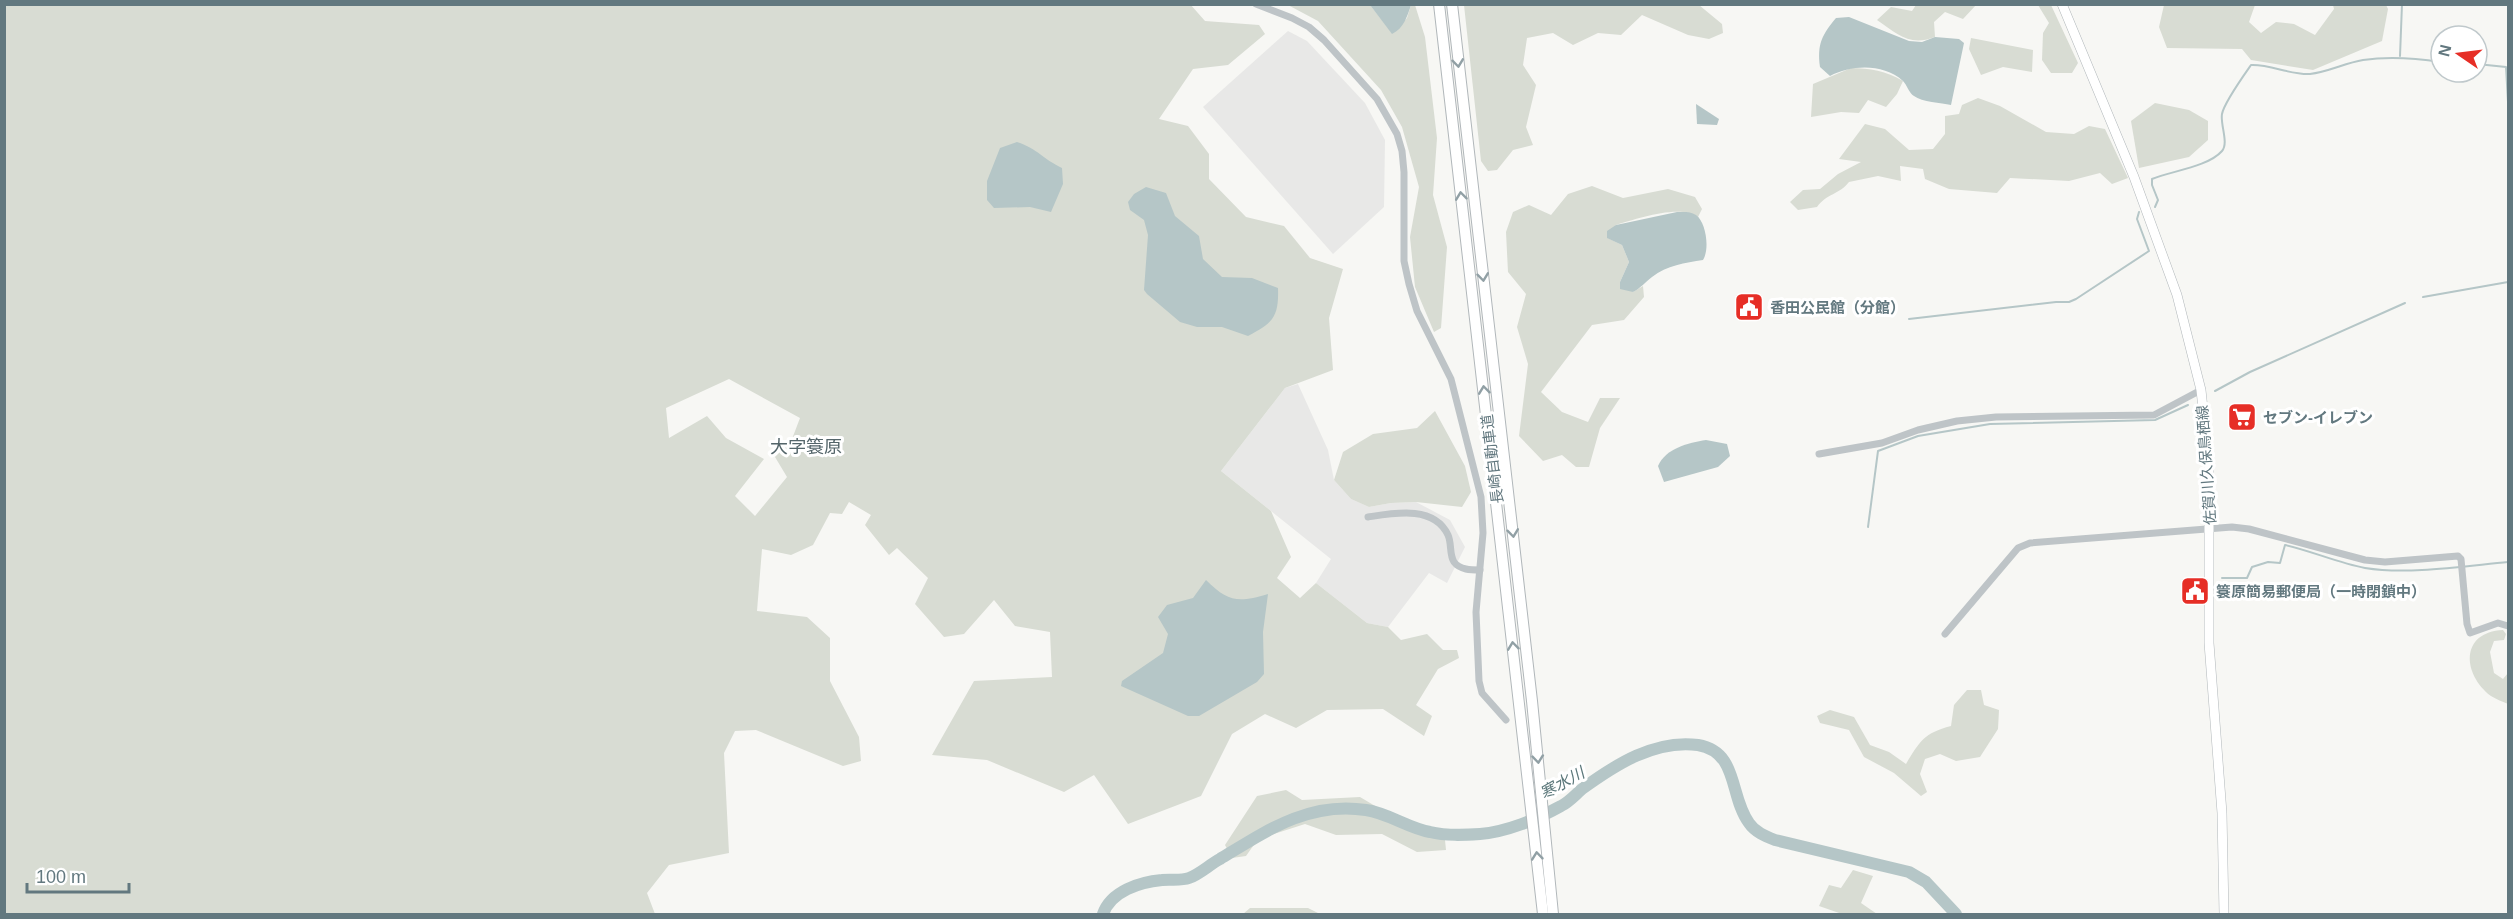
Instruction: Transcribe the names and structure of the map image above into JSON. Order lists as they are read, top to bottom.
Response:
{
  "streets": {
    "highway": ["長崎自動車道"],
    "main road": ["佐賀川久保鳥栖線"]
  },
  "districts": ["大字簑原"],
  "water": ["寒水川"],
  "places": {
    "public building": ["香田公民館（分館）", "簑原簡易郵便局（一時閉鎖中）"],
    "supermarket": ["セブン-イレブン"]
  },
  "scale_bar": "100 m",
  "north": "left"
}
